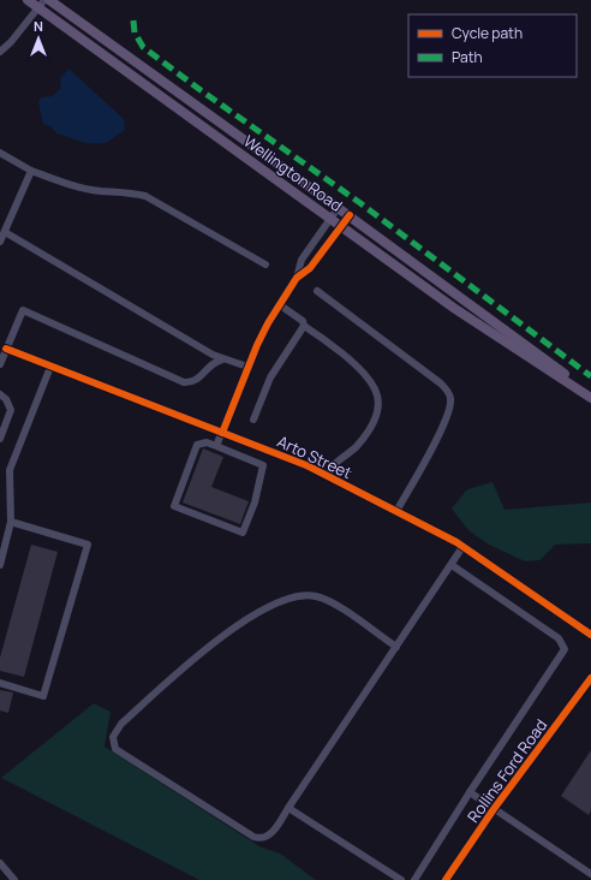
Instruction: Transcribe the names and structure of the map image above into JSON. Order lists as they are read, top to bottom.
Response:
{
  "streets": {
    "main road": ["Wellington Road"],
    "street": ["Arto Street", "Rollins Ford Road"]
  },
  "legend": ["Cycle path", "Path"],
  "north": "top"
}
